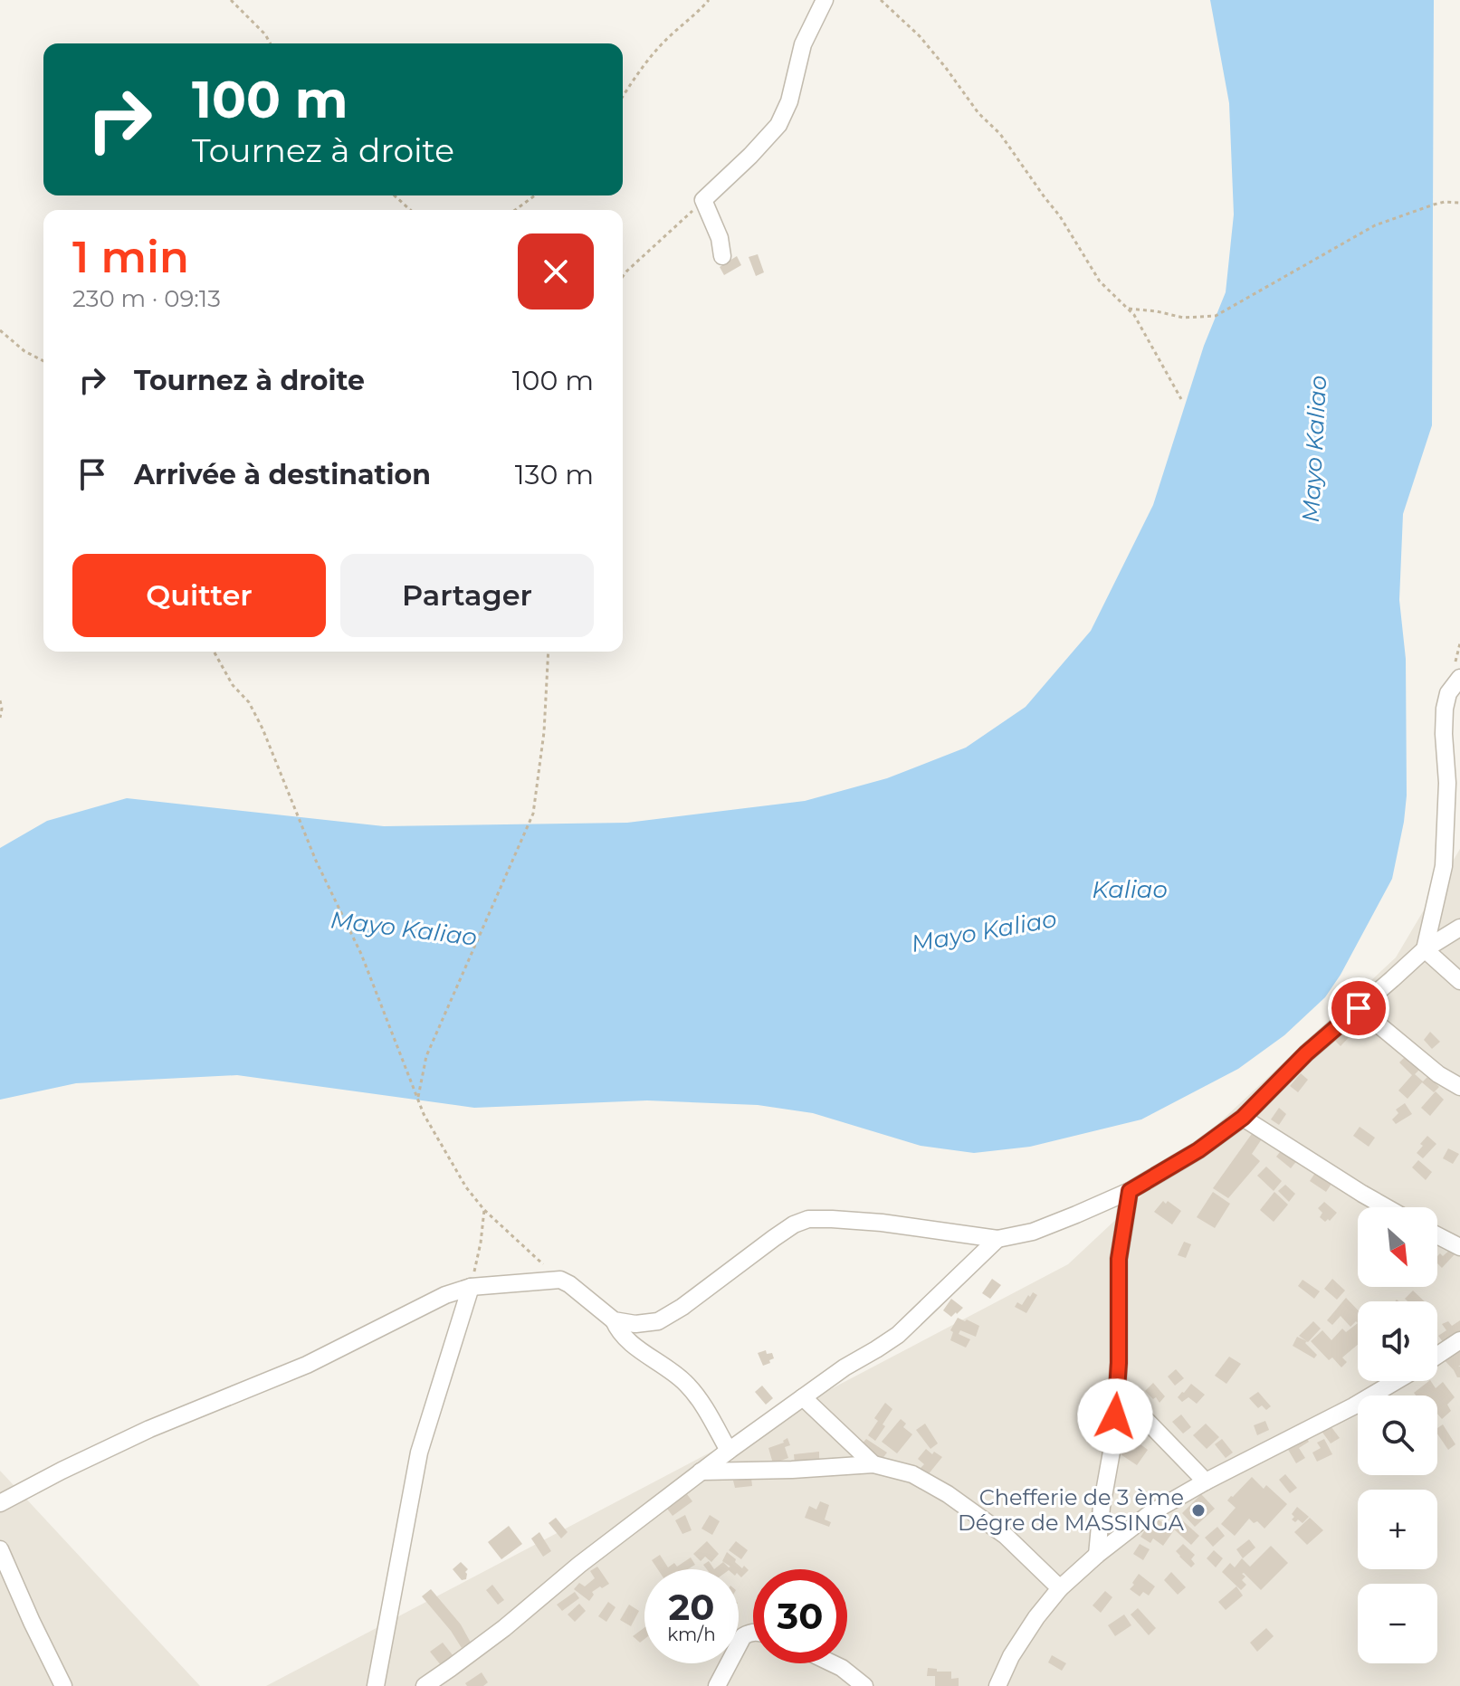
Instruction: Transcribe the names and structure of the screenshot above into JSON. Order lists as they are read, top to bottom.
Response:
{
  "water": ["Mayo Kaliao", "Kaliao"],
  "places": ["Chefferie de 3 ème Dégre de MASSINGA"],
  "north": "bottom right",
  "page": {
    "turn": ["100 m", "Tournez à droite"],
    "heading": ["1 min", "230 m · 09:13"],
    "list": [
      {
        "name": "Tournez à droite",
        "value": "100 m"
      },
      {
        "name": "Arrivée à destination",
        "value": "130 m"
      }
    ],
    "buttons": ["Quitter", "Partager"],
    "map_buttons": ["+", "−"],
    "speed": "20 km/h",
    "limit": "30"
  }
}
